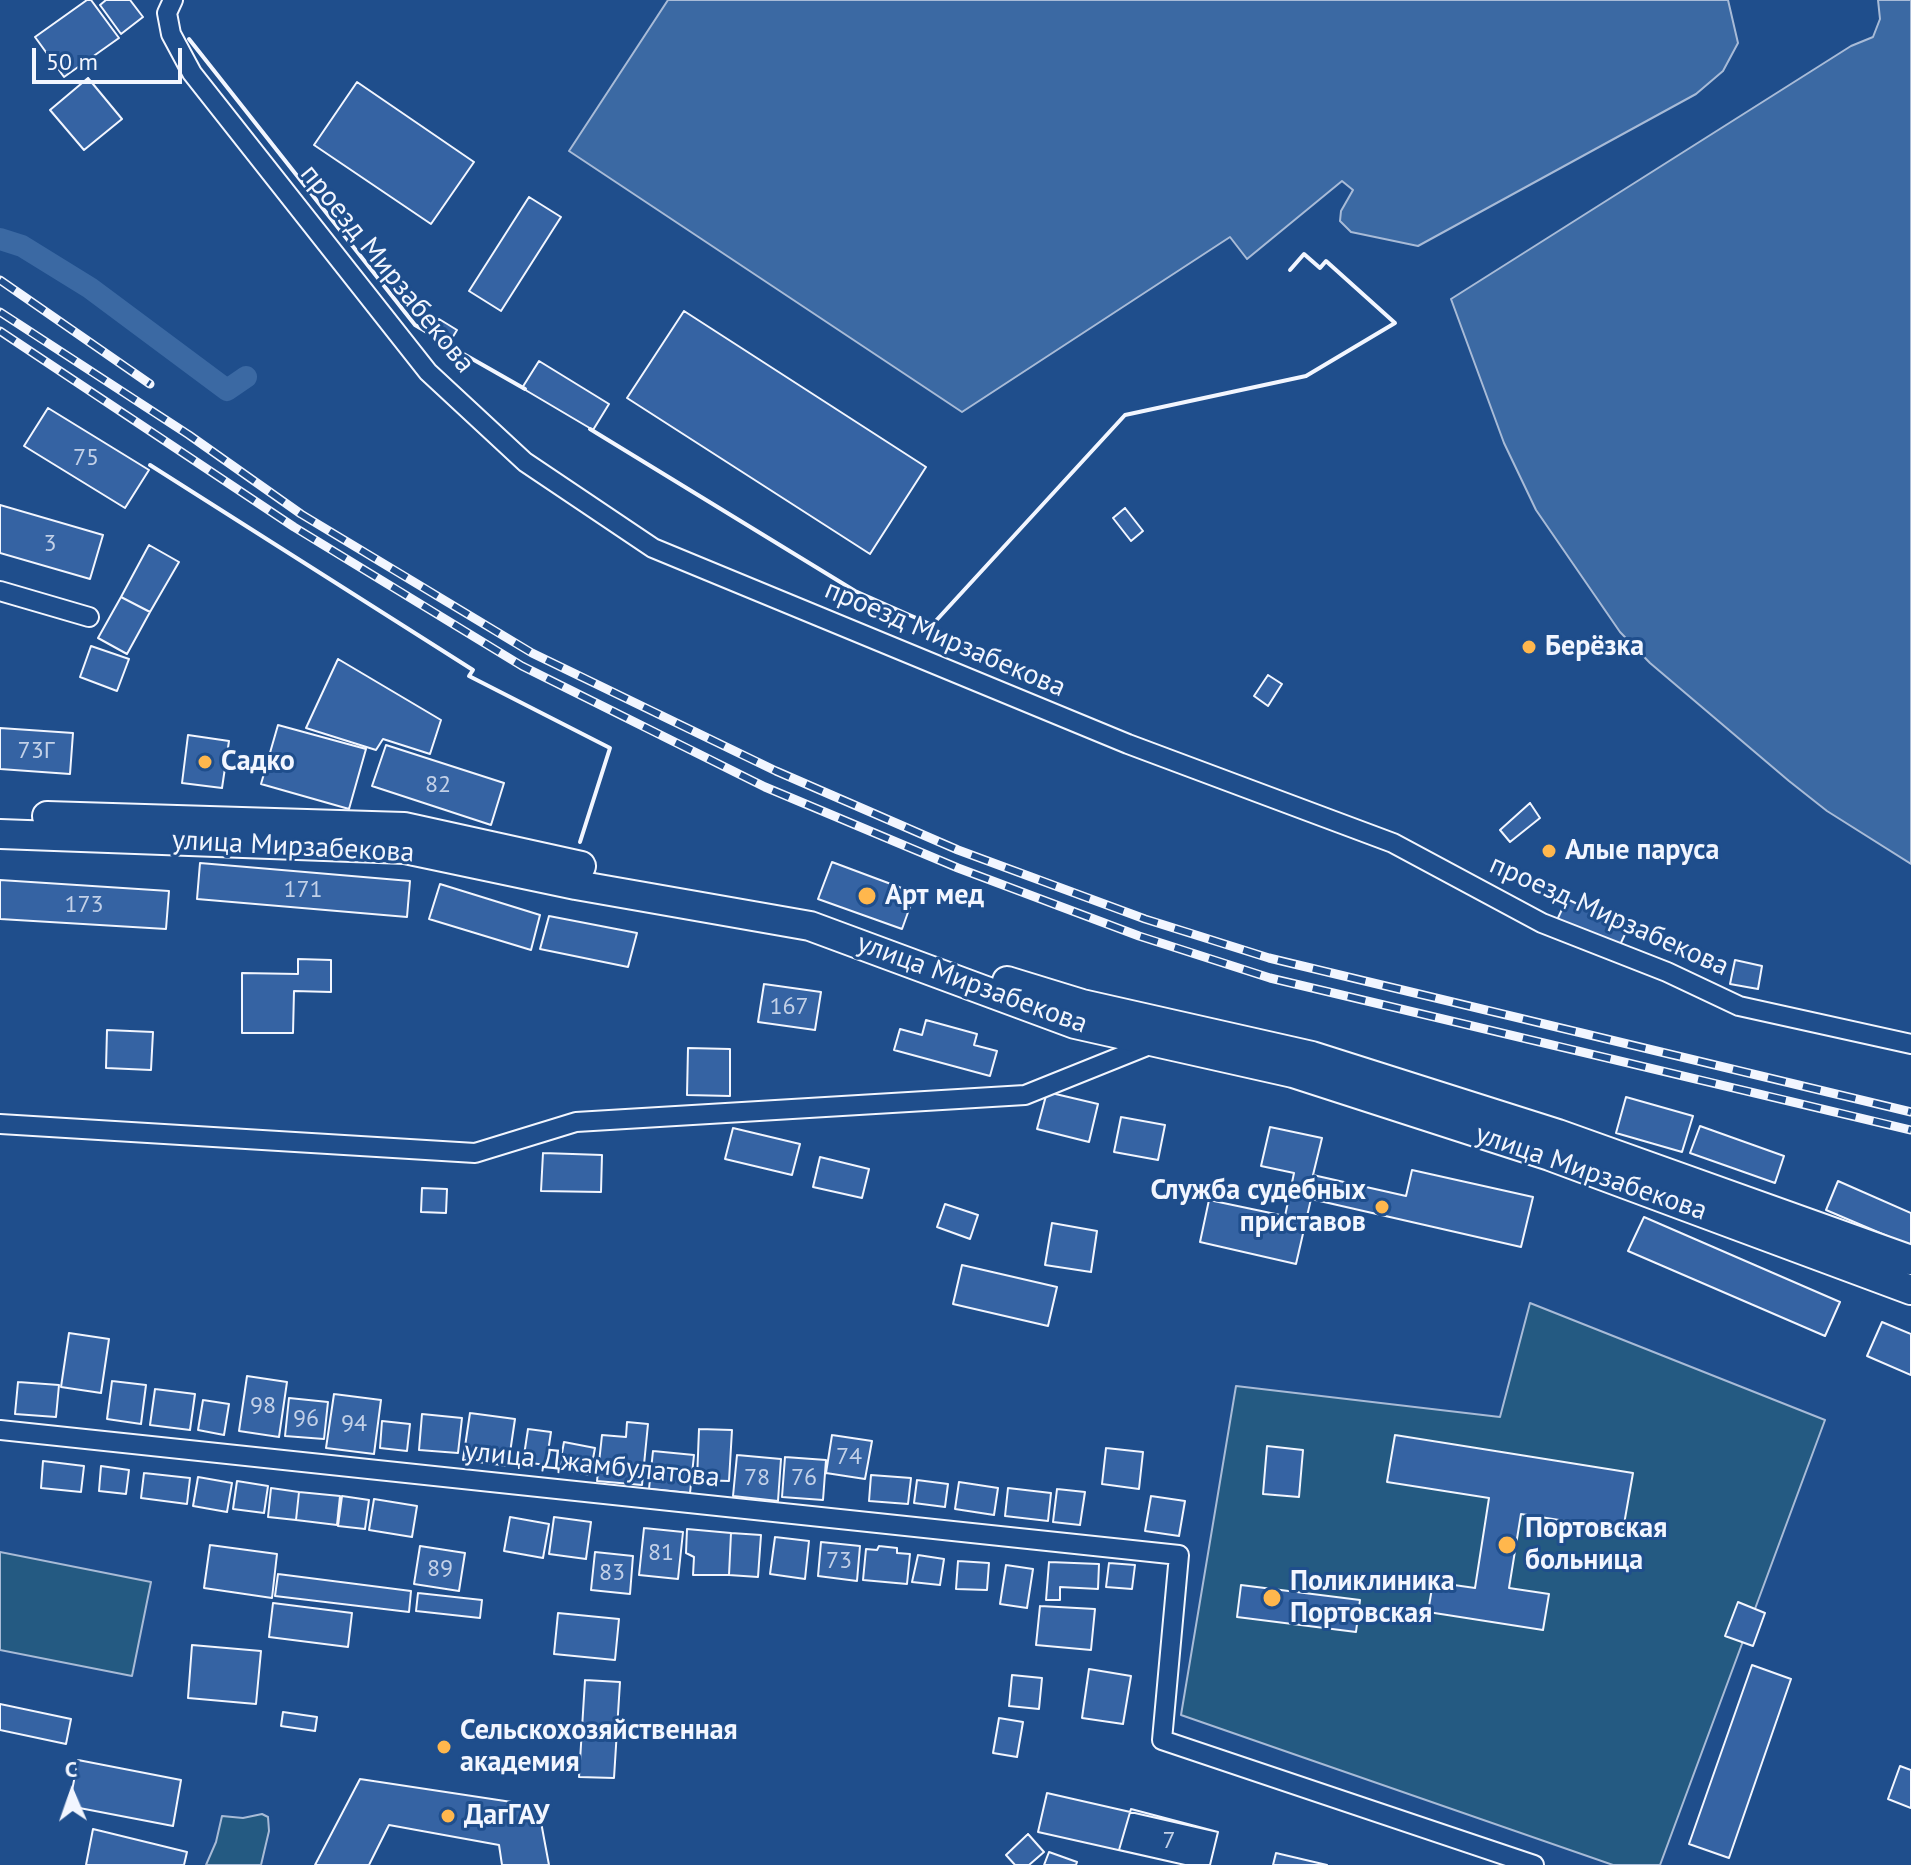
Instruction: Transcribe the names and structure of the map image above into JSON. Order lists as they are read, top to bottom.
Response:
{
  "streets": {
    "main road": ["улица Мирзабекова"],
    "street": ["проезд Мирзабекова", "улица Джамбулатова"]
  },
  "places": [
    "Берёзка",
    "Садко",
    "Алые паруса",
    "Арт мед",
    "Служба судебных приставов",
    "Портовская больница",
    "Поликлиника Портовская",
    "Сельскохозяйственная академия",
    "ДагГАУ"
  ],
  "house_numbers": [
    "75",
    "3",
    "73Г",
    "82",
    "171",
    "173",
    "167",
    "98",
    "96",
    "94",
    "74",
    "78",
    "76",
    "81",
    "73",
    "89",
    "83",
    "7"
  ],
  "scale_bar": "50 m",
  "north": "top"
}
